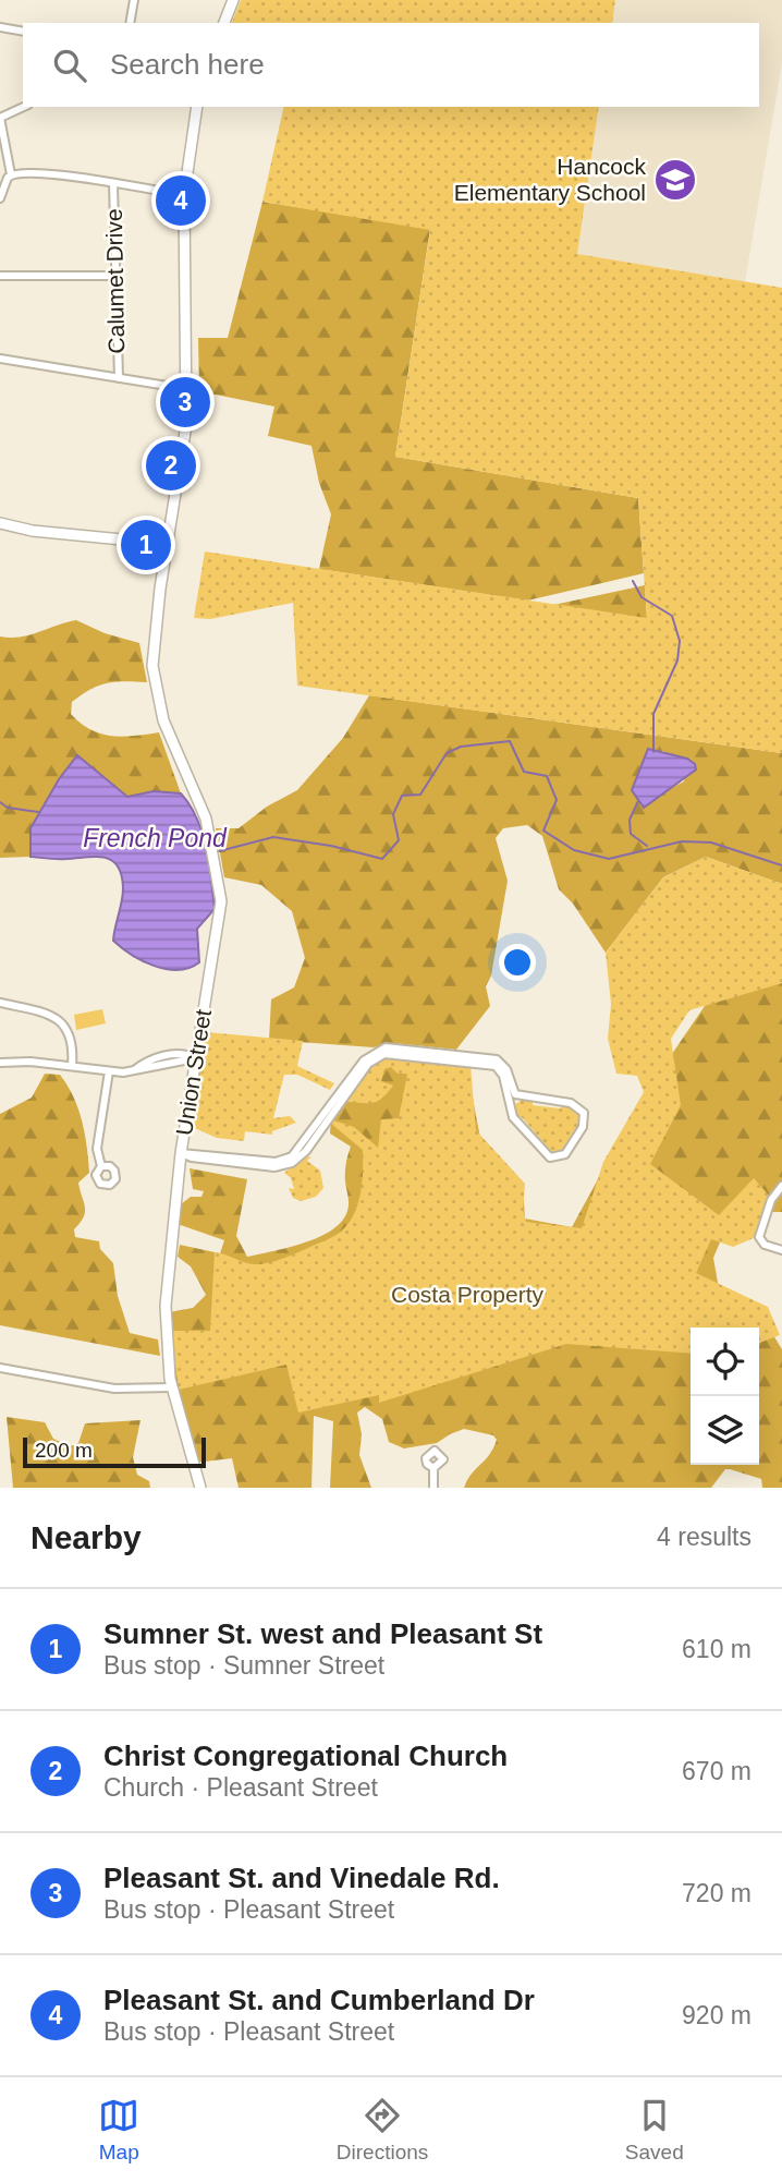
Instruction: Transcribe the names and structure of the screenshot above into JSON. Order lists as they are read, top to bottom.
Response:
{
  "streets": {
    "main road": ["Union Street"],
    "street": ["Calumet Drive"]
  },
  "water": ["French Pond"],
  "parks": ["Costa Property"],
  "places": {
    "school or university": ["Hancock Elementary School"]
  },
  "scale_bar": "200 m",
  "page": {
    "search": "Search here",
    "pins": [
      "4",
      "3",
      "2",
      "1"
    ],
    "scale": "200 m",
    "heading": ["Nearby", "4 results"],
    "list": [
      {
        "mark": "1",
        "name": "Sumner St. west and Pleasant St",
        "note": "Bus stop · Sumner Street",
        "value": "610 m"
      },
      {
        "mark": "2",
        "name": "Christ Congregational Church",
        "note": "Church · Pleasant Street",
        "value": "670 m"
      },
      {
        "mark": "3",
        "name": "Pleasant St. and Vinedale Rd.",
        "note": "Bus stop · Pleasant Street",
        "value": "720 m"
      },
      {
        "mark": "4",
        "name": "Pleasant St. and Cumberland Dr",
        "note": "Bus stop · Pleasant Street",
        "value": "920 m"
      }
    ],
    "nav": ["Map", "Directions", "Saved"]
  }
}
